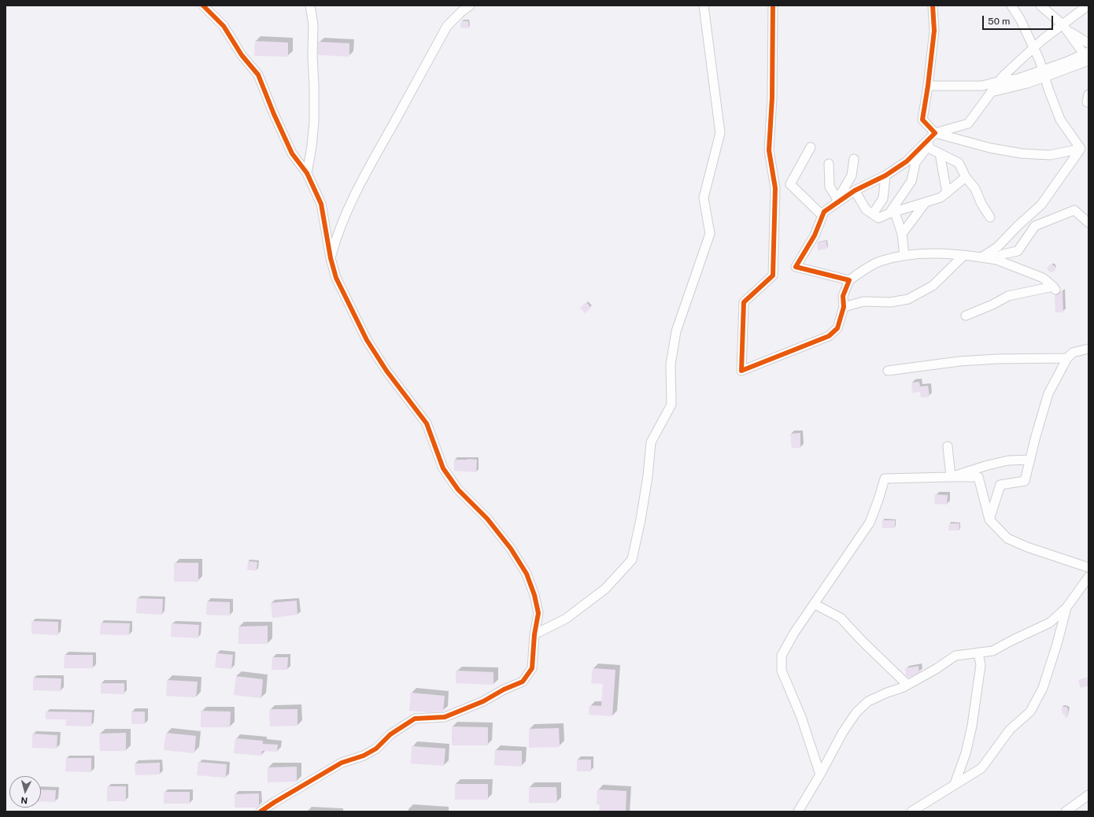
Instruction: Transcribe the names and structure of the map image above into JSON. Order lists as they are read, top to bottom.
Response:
{
  "scale_bar": "50 m",
  "north": "bottom"
}
